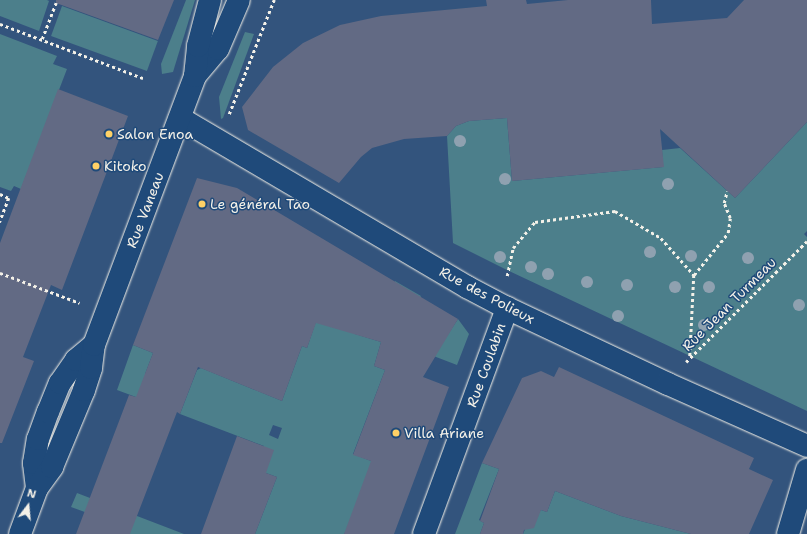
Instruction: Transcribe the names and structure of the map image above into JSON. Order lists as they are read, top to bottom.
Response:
{
  "streets": {
    "street": ["Rue Vaneau", "Rue des Polieux", "Rue Coulabin"],
    "path": ["Rue Jean Turmeau"]
  },
  "crossings": [
    ["Rue Vaneau", "Rue des Polieux"],
    ["Rue des Polieux", "Rue Jean Turmeau"],
    ["Rue des Polieux", "Rue Coulabin"]
  ],
  "places": [
    "Salon Enoa",
    "Kitoko",
    "Le général Tao",
    "Villa Ariane"
  ],
  "north": "top"
}
